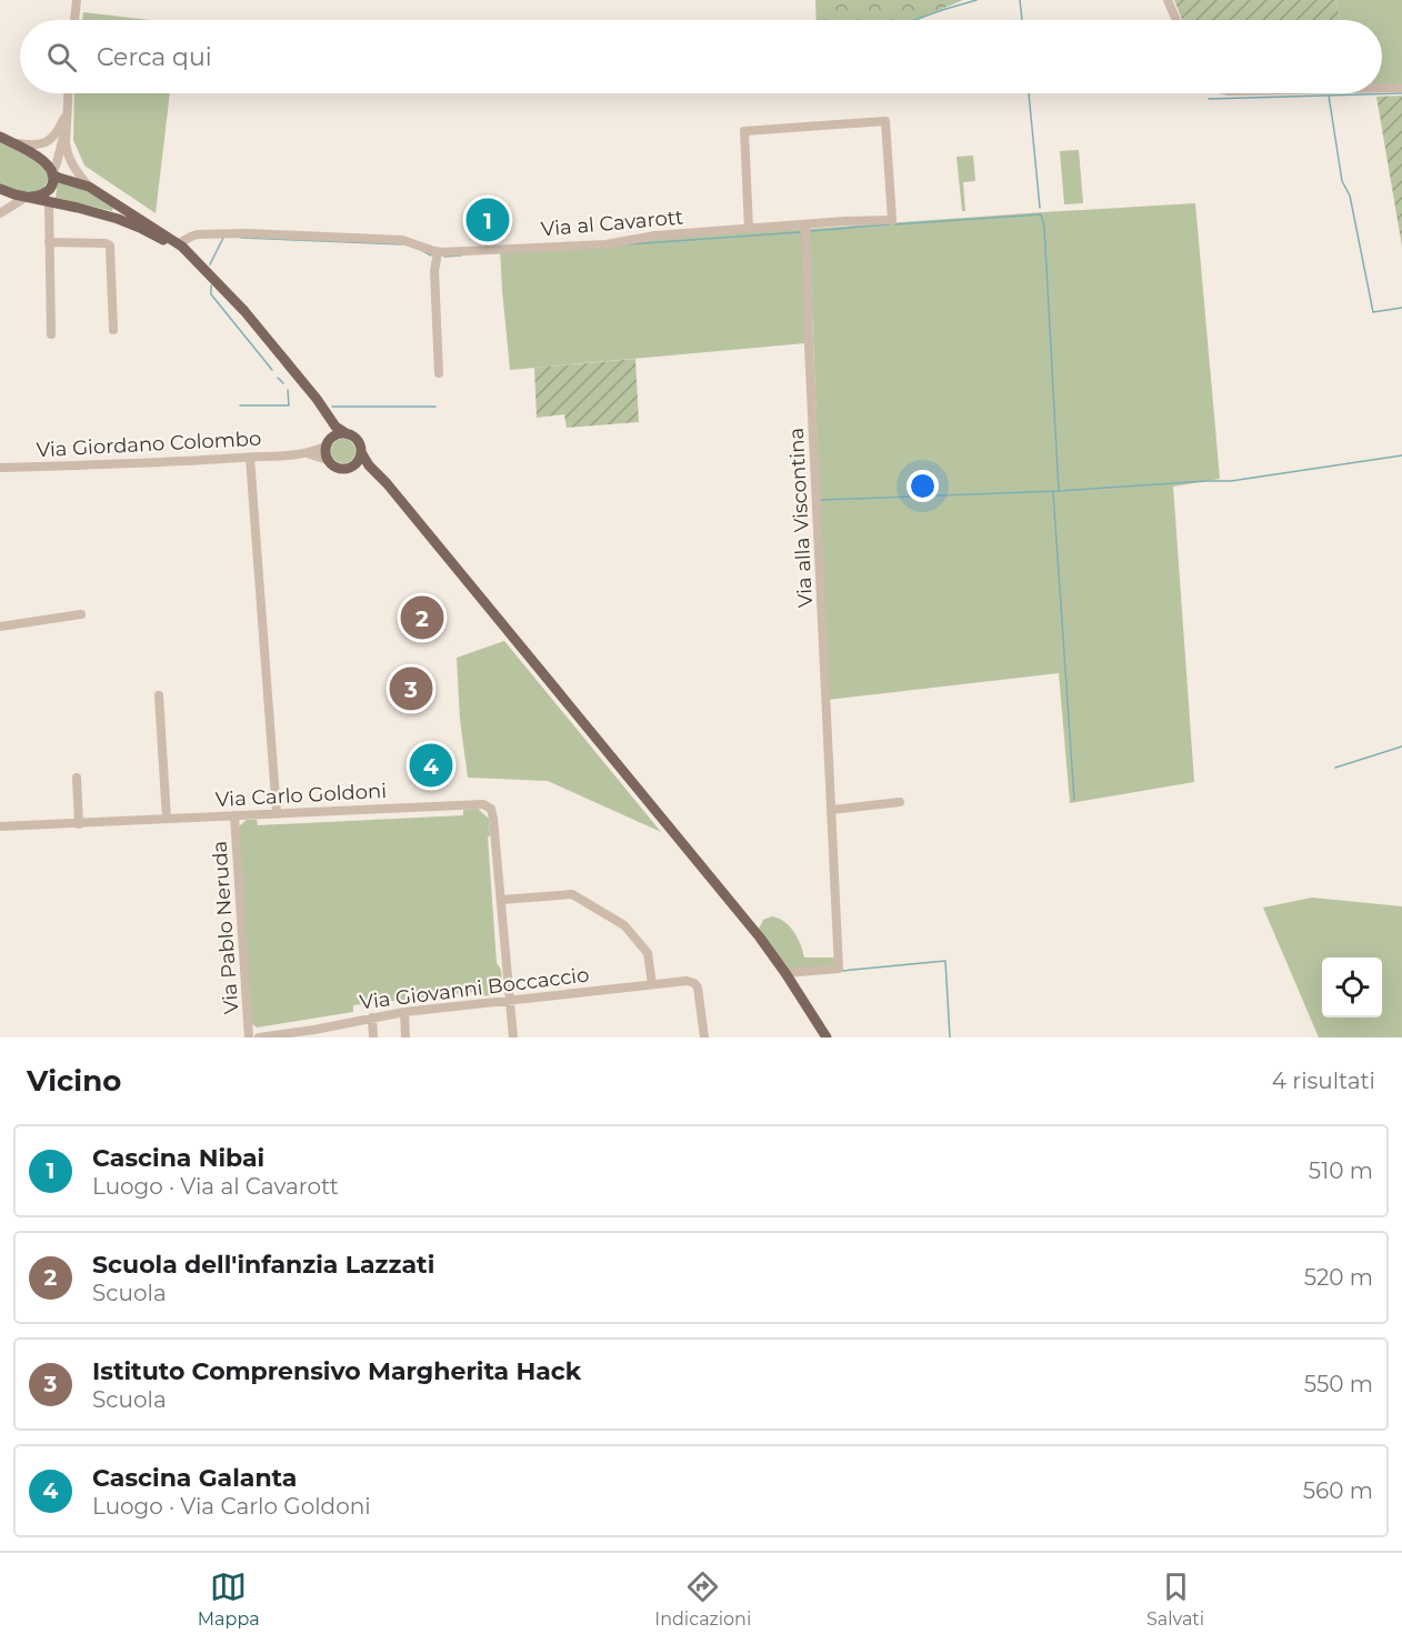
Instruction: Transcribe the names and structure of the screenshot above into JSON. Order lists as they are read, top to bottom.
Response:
{
  "streets": {
    "street": [
      "Via al Cavarott",
      "Via Giordano Colombo",
      "Via alla Viscontina",
      "Via Carlo Goldoni",
      "Via Pablo Neruda",
      "Via Giovanni Boccaccio"
    ]
  },
  "crossings": [
    ["Via al Cavarott", "Via alla Viscontina"],
    ["Via Carlo Goldoni", "Via Pablo Neruda"],
    ["Via Carlo Goldoni", "Via Giovanni Boccaccio"]
  ],
  "page": {
    "search": "Cerca qui",
    "pins": [
      "1",
      "2",
      "3",
      "4"
    ],
    "heading": ["Vicino", "4 risultati"],
    "list": [
      {
        "mark": "1",
        "name": "Cascina Nibai",
        "note": "Luogo · Via al Cavarott",
        "value": "510 m"
      },
      {
        "mark": "2",
        "name": "Scuola dell'infanzia Lazzati",
        "note": "Scuola",
        "value": "520 m"
      },
      {
        "mark": "3",
        "name": "Istituto Comprensivo Margherita Hack",
        "note": "Scuola",
        "value": "550 m"
      },
      {
        "mark": "4",
        "name": "Cascina Galanta",
        "note": "Luogo · Via Carlo Goldoni",
        "value": "560 m"
      }
    ],
    "nav": ["Mappa", "Indicazioni", "Salvati"]
  }
}
